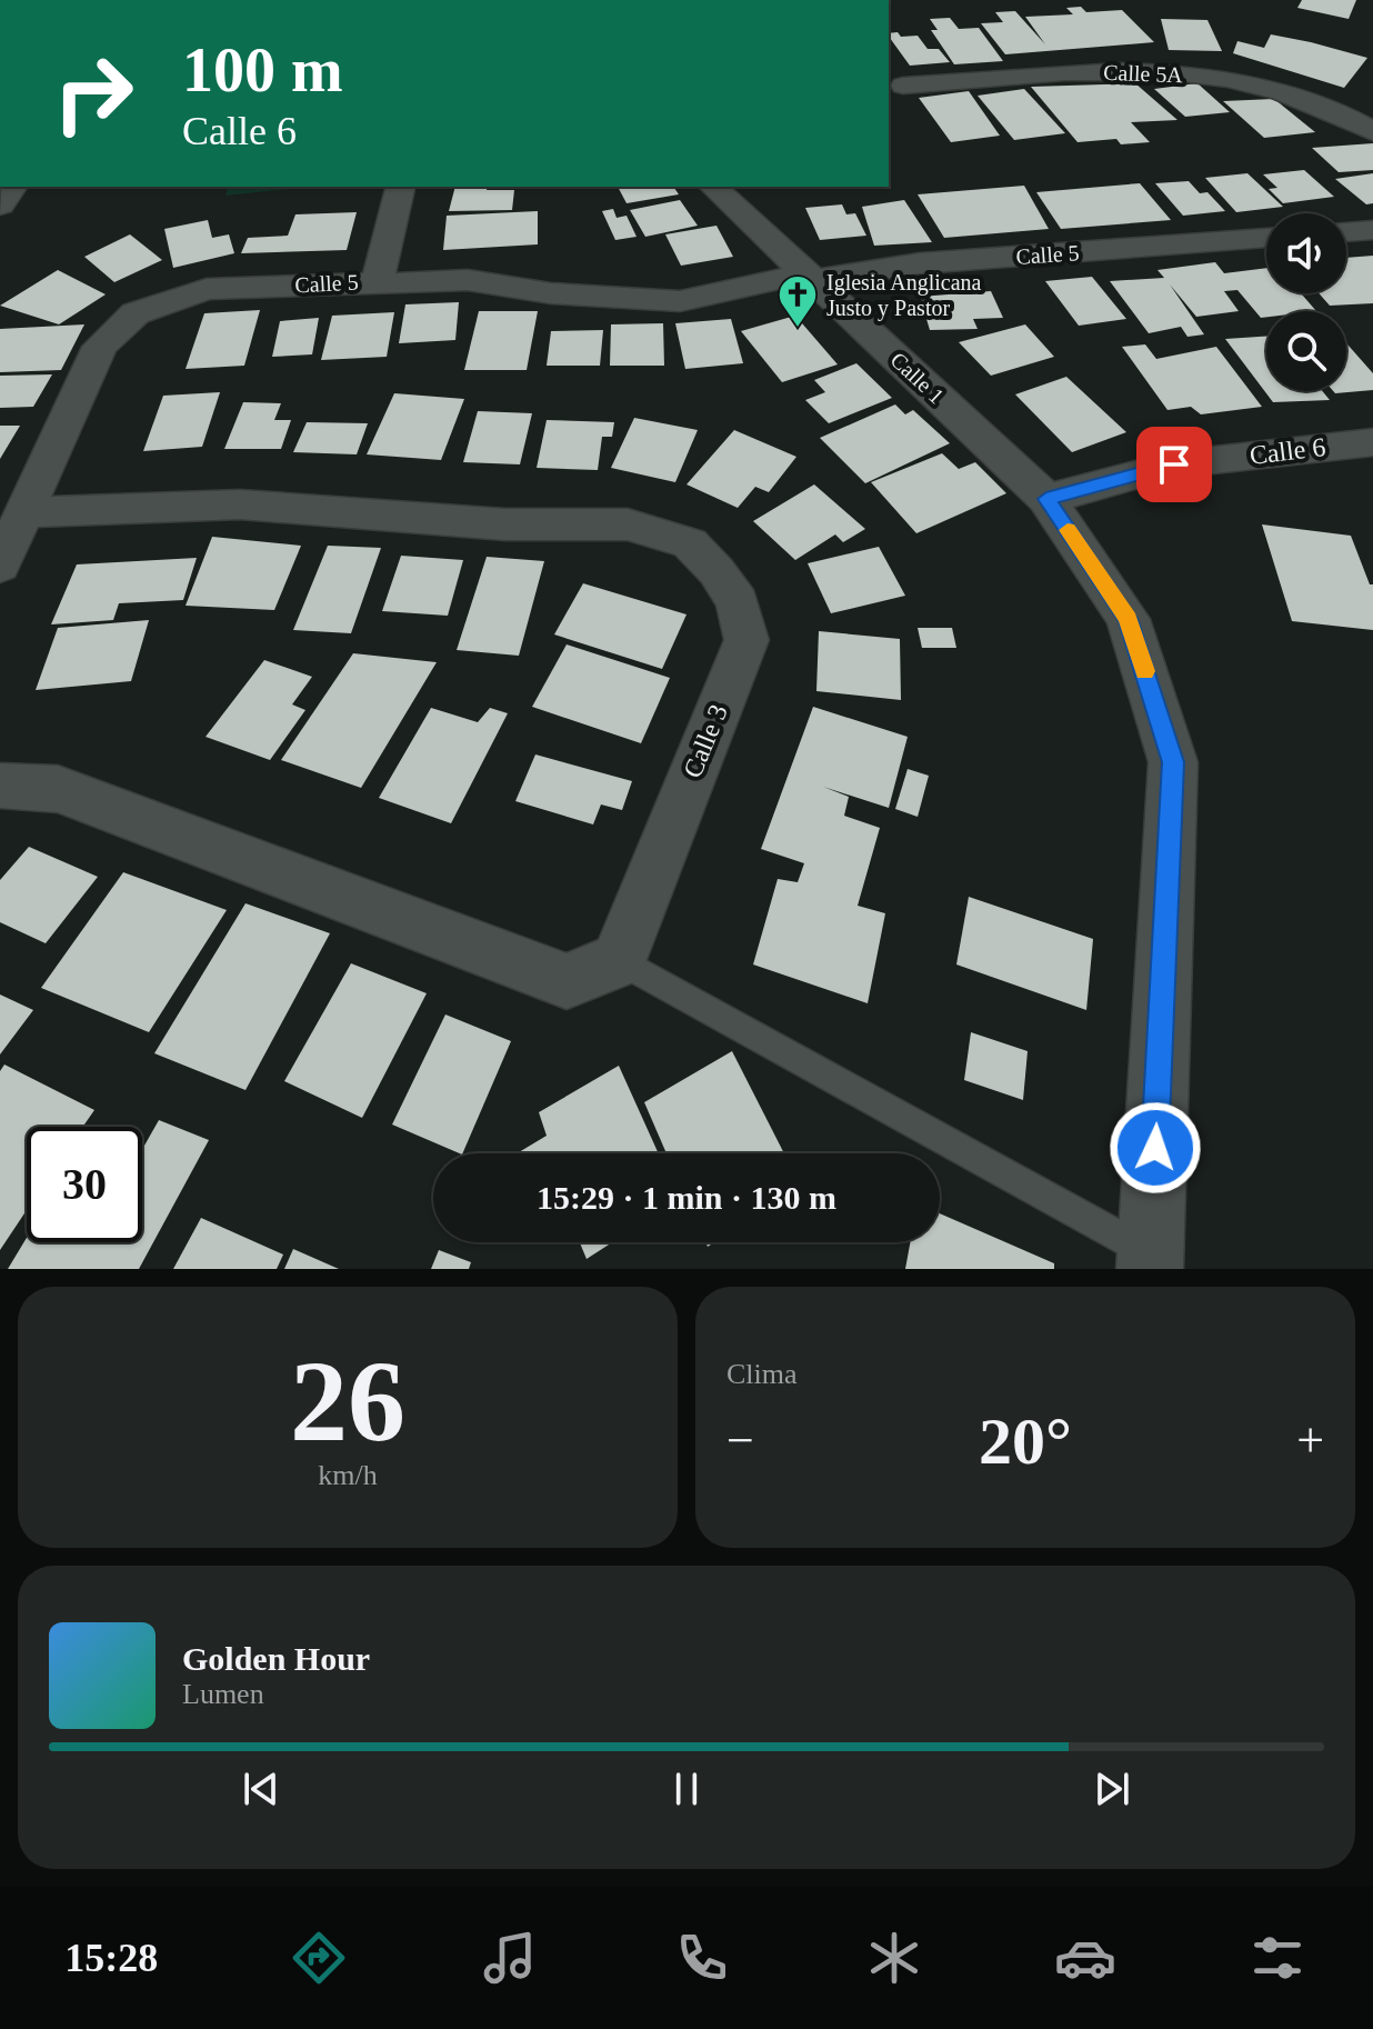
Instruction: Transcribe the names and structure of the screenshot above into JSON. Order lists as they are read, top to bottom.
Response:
{
  "streets": {
    "street": [
      "Calle 5A",
      "Calle 5",
      "Calle 1",
      "Calle 6",
      "Calle 3"
    ]
  },
  "crossings": [
    ["Calle 5", "Calle 1"],
    ["Calle 5", "Calle 3"],
    ["Calle 1", "Calle 6"]
  ],
  "places": {
    "church": ["Iglesia Anglicana Justo y Pastor"]
  },
  "page": {
    "turn": ["100 m", "Calle 6"],
    "limit": "30",
    "trip": "15:29 · 1 min · 130 m",
    "tile": [
      ["26", "km/h"],
      "Clima"
    ],
    "heat": ["−", "20°", "+"],
    "song": ["Golden Hour", "Lumen"],
    "tabs": "15:28"
  }
}
